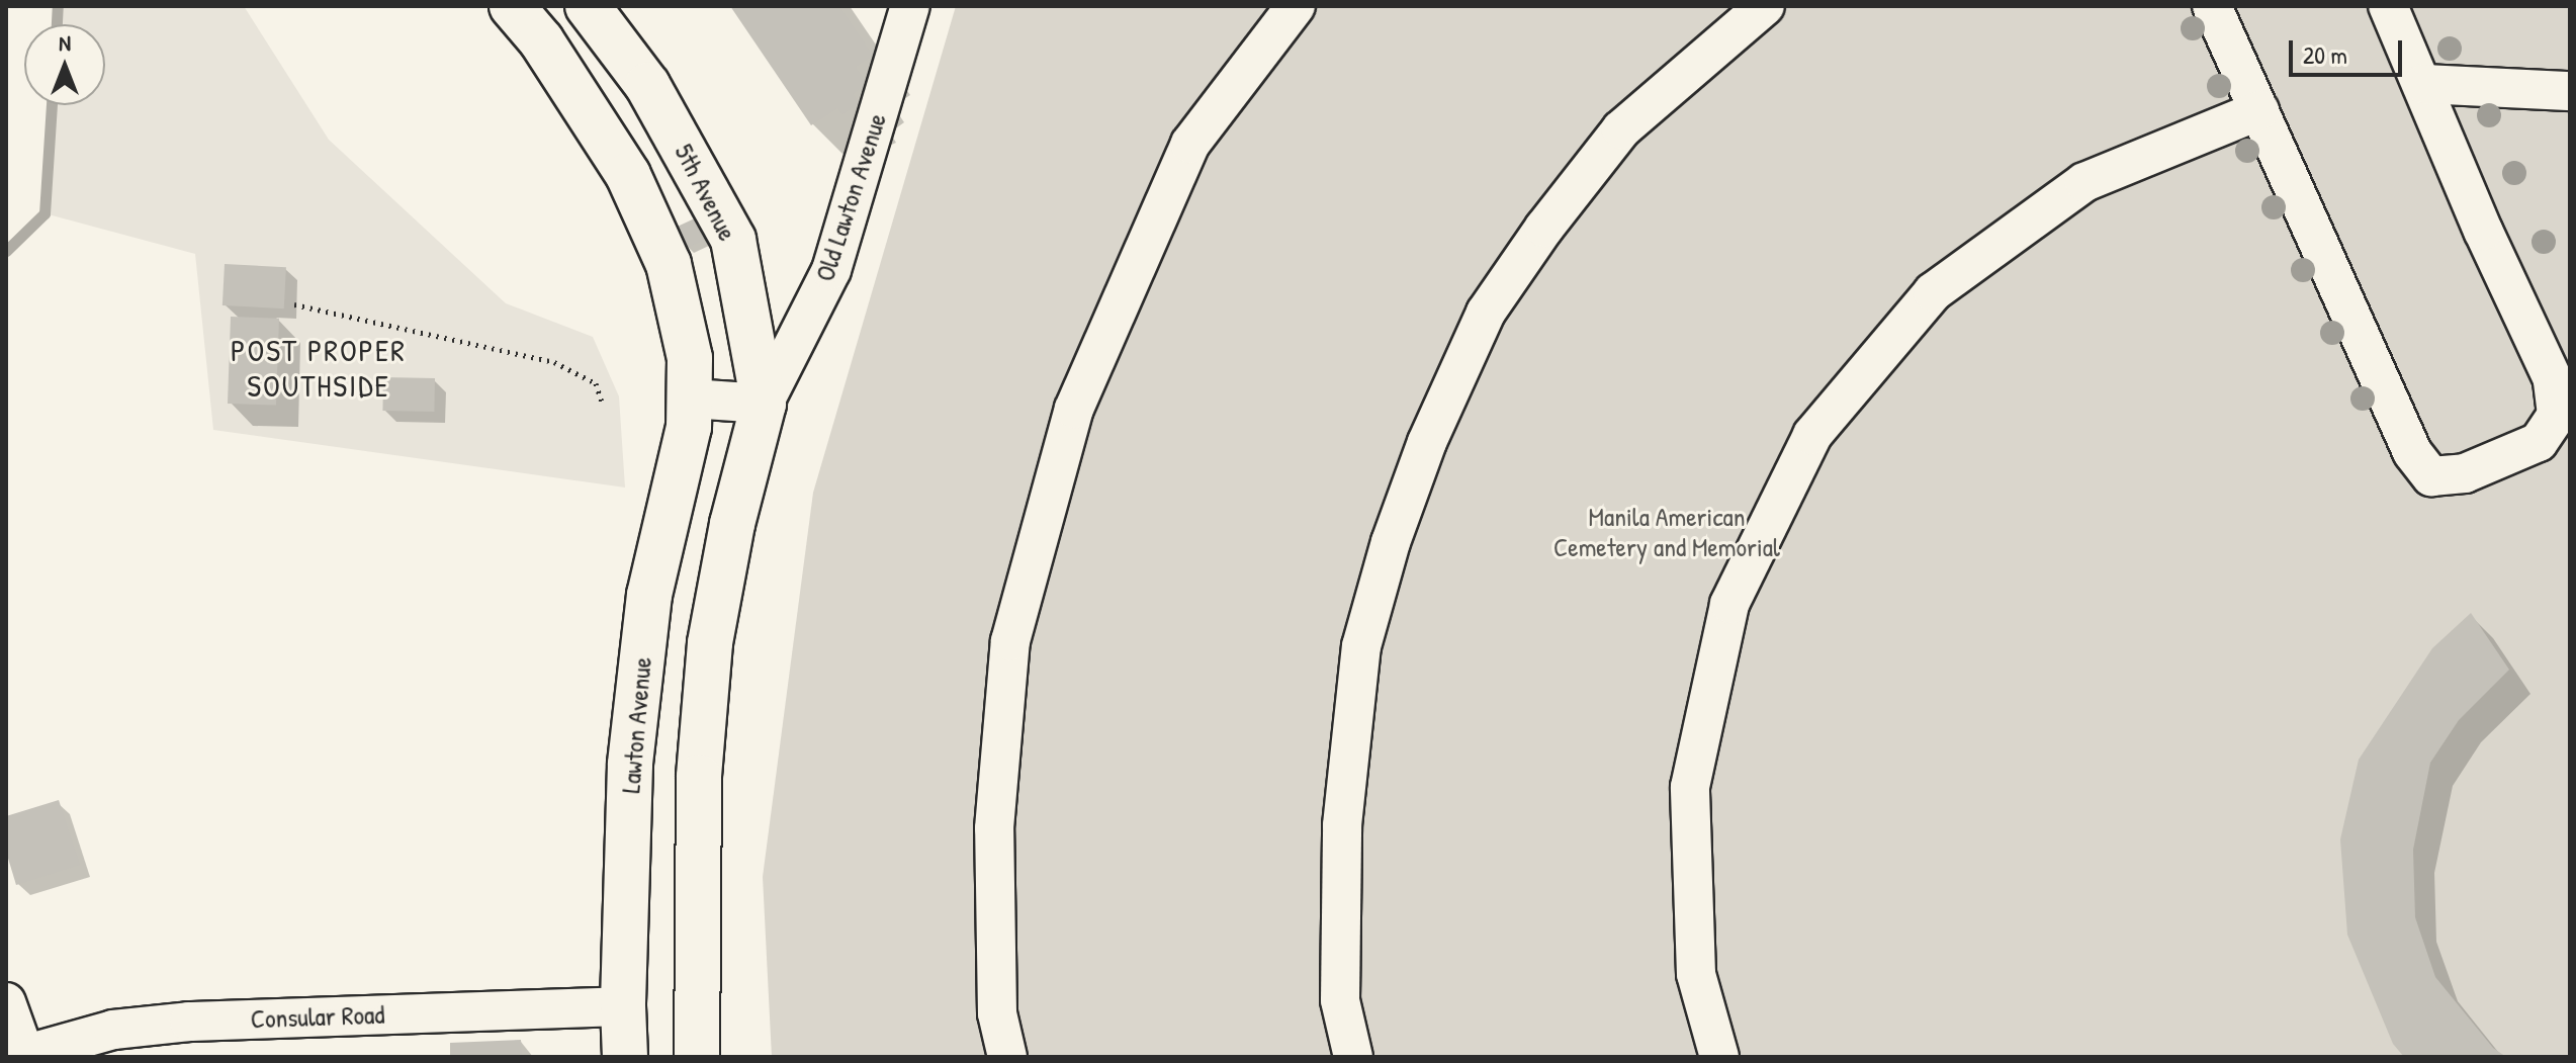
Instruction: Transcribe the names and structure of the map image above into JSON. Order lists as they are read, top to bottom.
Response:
{
  "streets": {
    "main road": ["5th Avenue", "Lawton Avenue"],
    "street": ["Old Lawton Avenue", "Consular Road"]
  },
  "crossings": [
    ["5th Avenue", "Old Lawton Avenue"],
    ["Lawton Avenue", "Consular Road"]
  ],
  "districts": ["POST PROPER SOUTHSIDE"],
  "parks": ["Manila American Cemetery and Memorial"],
  "scale_bar": "20 m",
  "north": "top"
}
